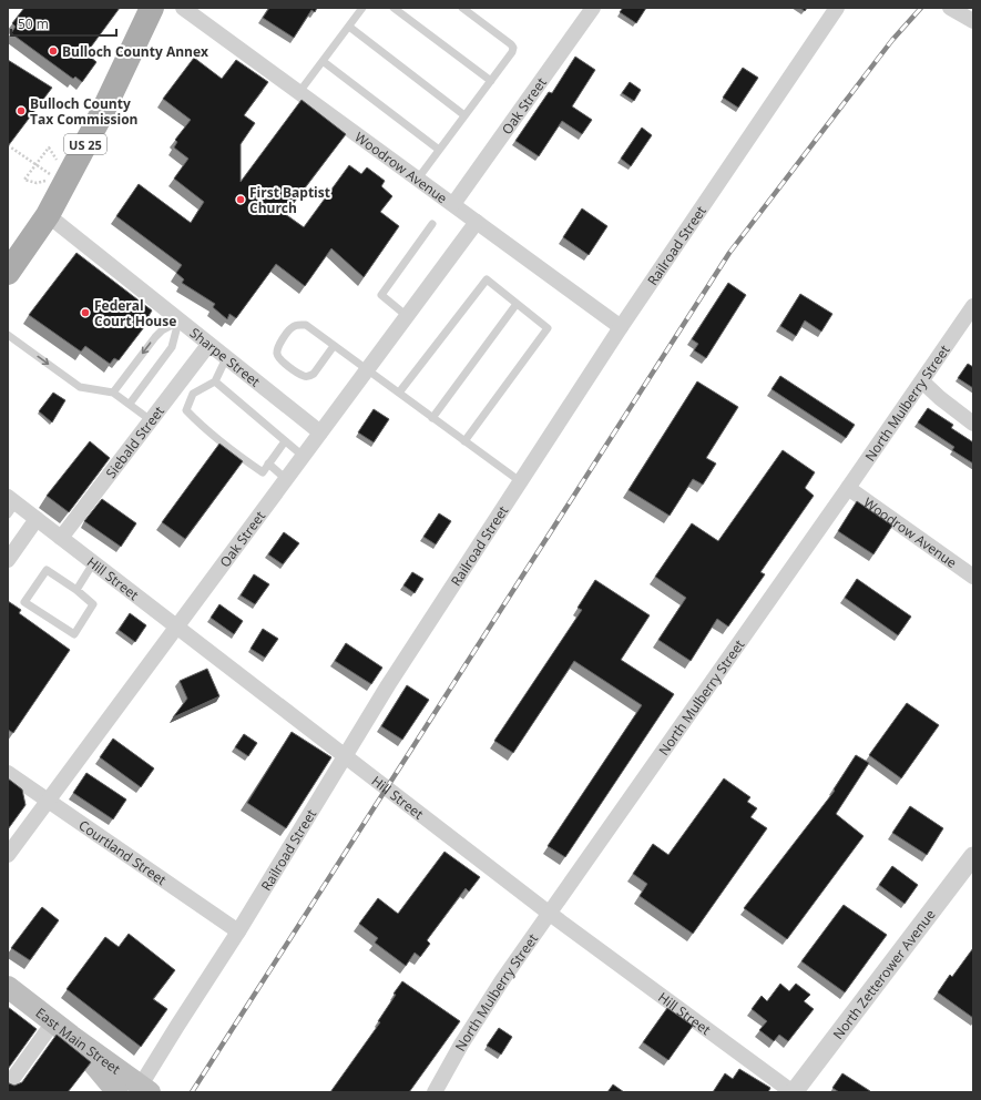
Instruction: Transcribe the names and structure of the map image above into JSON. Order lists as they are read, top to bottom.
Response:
{
  "streets": {
    "main road": ["US 25", "East Main Street"],
    "street": [
      "Oak Street",
      "Woodrow Avenue",
      "Railroad Street",
      "Sharpe Street",
      "North Mulberry Street",
      "Siebald Street",
      "Hill Street",
      "Courtland Street",
      "North Zetterower Avenue"
    ]
  },
  "crossings": [
    ["Oak Street", "Woodrow Avenue"],
    ["Oak Street", "Sharpe Street"],
    ["Oak Street", "Hill Street"],
    ["Oak Street", "Courtland Street"],
    ["US 25", "Sharpe Street"],
    ["Woodrow Avenue", "Railroad Street"],
    ["Woodrow Avenue", "North Mulberry Street"],
    ["Railroad Street", "Hill Street"],
    ["Railroad Street", "Courtland Street"],
    ["Railroad Street", "East Main Street"],
    ["Sharpe Street", "Siebald Street"],
    ["North Mulberry Street", "Hill Street"],
    ["Siebald Street", "Hill Street"],
    ["Hill Street", "North Zetterower Avenue"]
  ],
  "places": [
    "Bulloch County Annex",
    "Bulloch County Tax Commission",
    "First Baptist Church",
    "Federal Court House"
  ],
  "scale_bar": "50 m"
}
